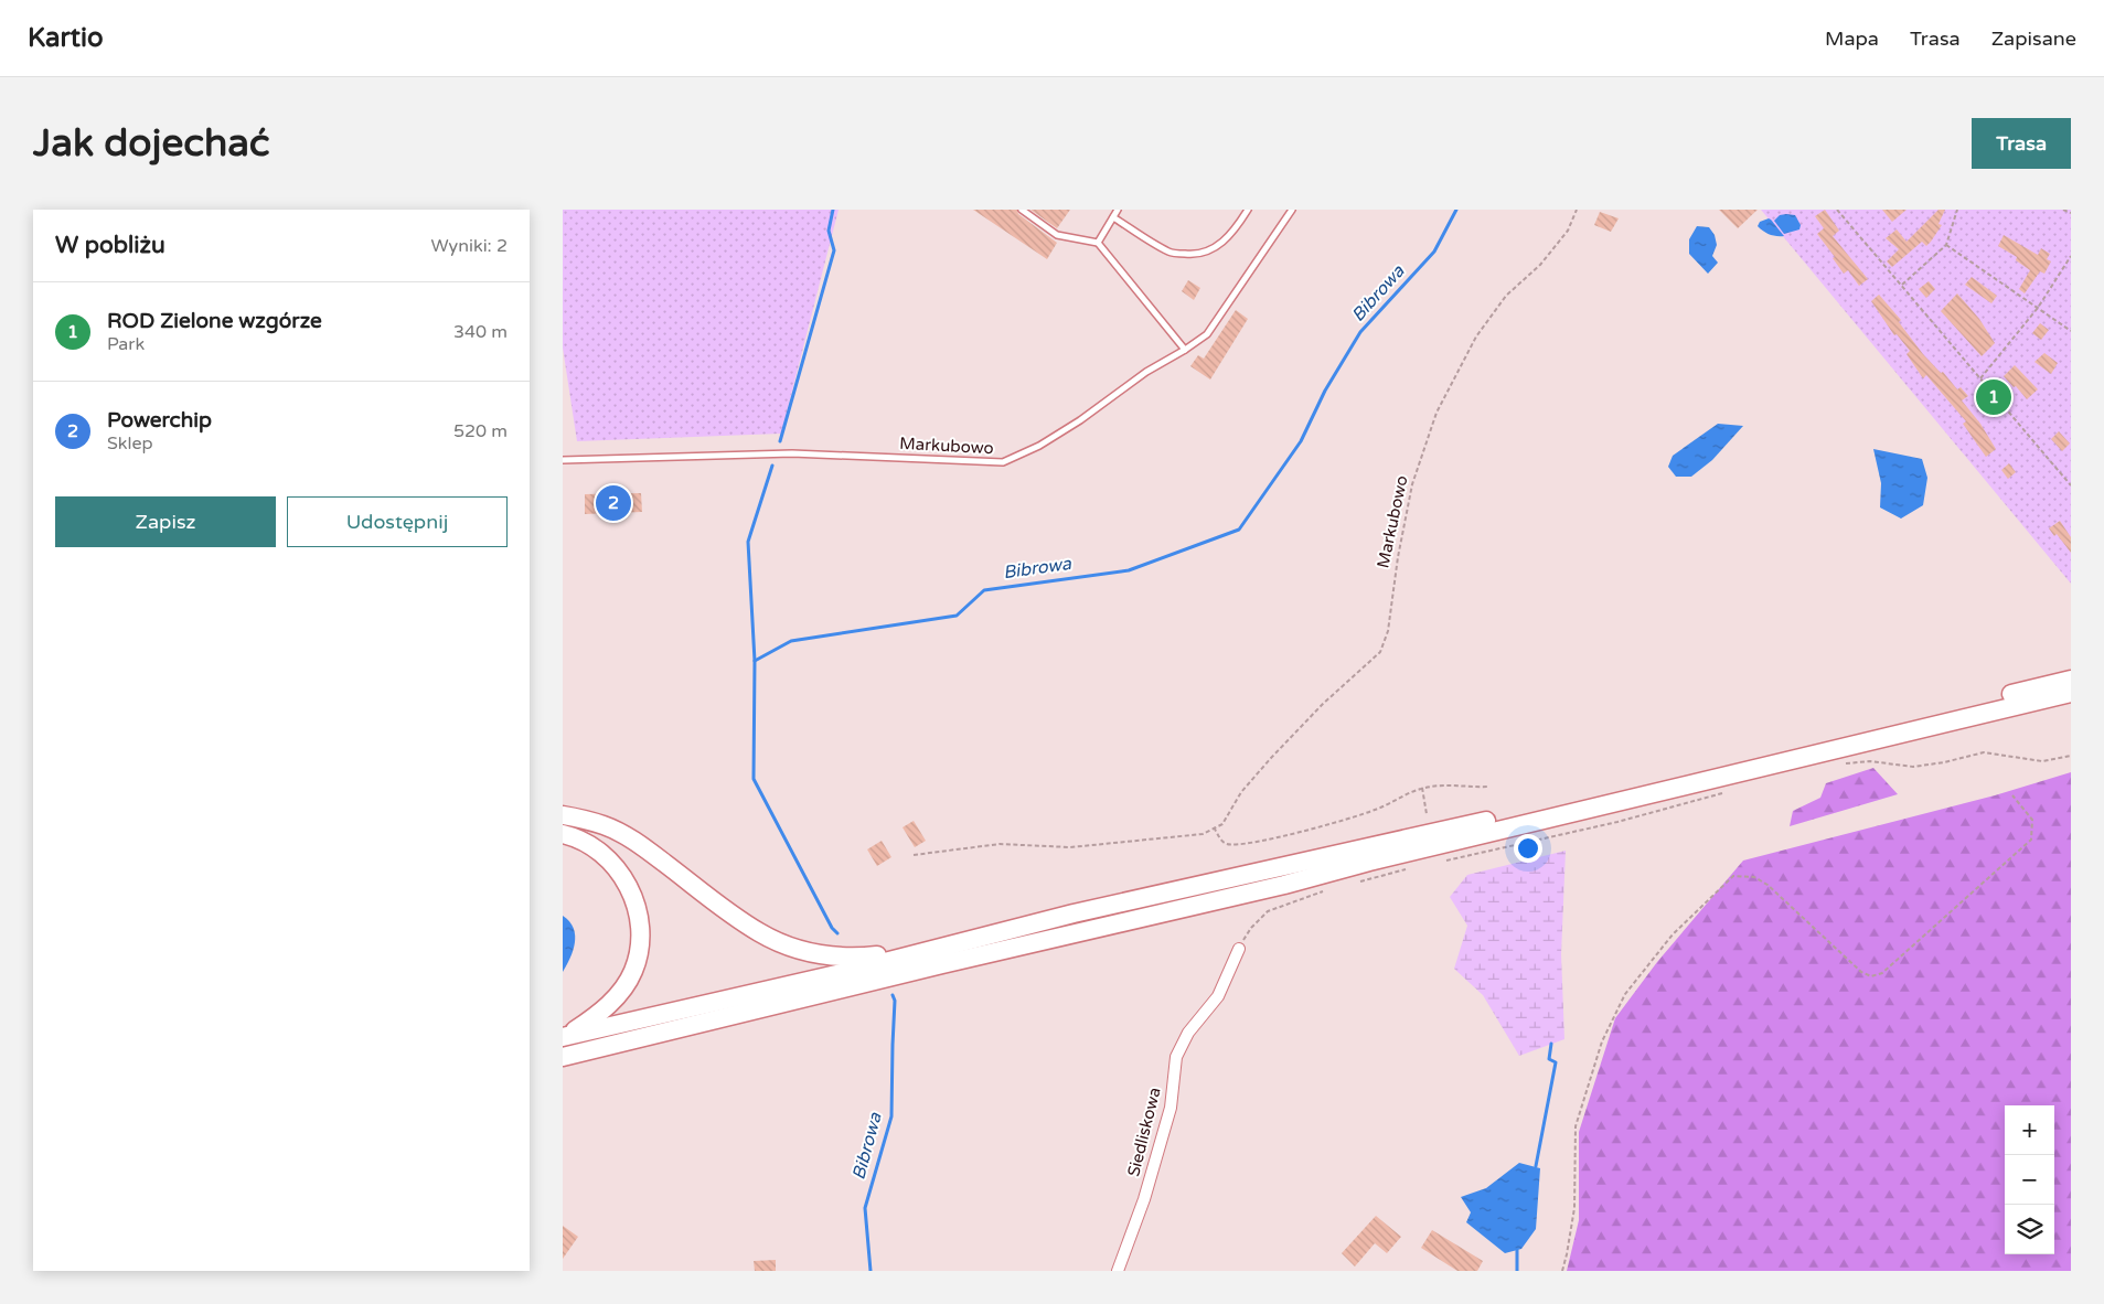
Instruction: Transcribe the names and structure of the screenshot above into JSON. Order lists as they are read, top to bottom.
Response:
{
  "streets": {
    "street": ["Siedliskowa"],
    "lane": ["Markubowo"]
  },
  "water": ["Bibrowa"],
  "page": {
    "header": "Kartio",
    "nav": ["Mapa", "Trasa", "Zapisane"],
    "buttons": [
      "Trasa",
      ["Zapisz", "Udostępnij"]
    ],
    "title": "Jak dojechać",
    "heading": ["W pobliżu", "Wyniki: 2"],
    "list": [
      {
        "mark": "1",
        "name": "ROD Zielone wzgórze",
        "note": "Park",
        "value": "340 m"
      },
      {
        "mark": "2",
        "name": "Powerchip",
        "note": "Sklep",
        "value": "520 m"
      }
    ],
    "pins": ["1", "2"],
    "map_buttons": ["+", "−"]
  }
}
